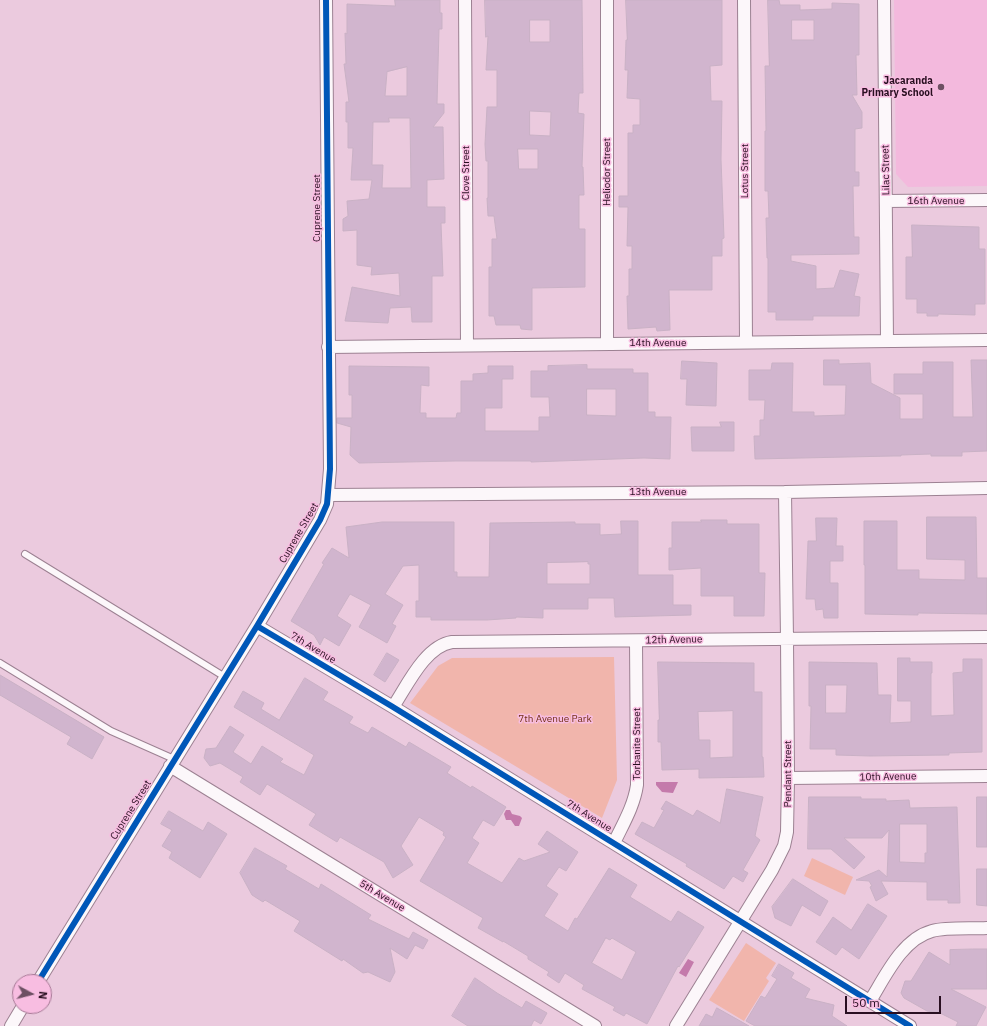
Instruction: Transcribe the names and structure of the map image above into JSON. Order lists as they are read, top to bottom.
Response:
{
  "streets": {
    "street": [
      "Lilac Street",
      "Lotus Street",
      "Heliodor Street",
      "Clove Street",
      "16th Avenue",
      "Cuprene Street",
      "14th Avenue",
      "13th Avenue",
      "12th Avenue",
      "7th Avenue",
      "Torbanite Street",
      "Pendant Street",
      "10th Avenue",
      "5th Avenue"
    ]
  },
  "crossings": [
    ["Lilac Street", "16th Avenue"],
    ["Lilac Street", "14th Avenue"],
    ["Lotus Street", "14th Avenue"],
    ["Heliodor Street", "14th Avenue"],
    ["Clove Street", "14th Avenue"],
    ["Cuprene Street", "14th Avenue"],
    ["Cuprene Street", "13th Avenue"],
    ["Cuprene Street", "7th Avenue"],
    ["Cuprene Street", "5th Avenue"],
    ["13th Avenue", "Pendant Street"],
    ["12th Avenue", "7th Avenue"],
    ["12th Avenue", "Torbanite Street"],
    ["12th Avenue", "Pendant Street"],
    ["7th Avenue", "Torbanite Street"],
    ["7th Avenue", "Pendant Street"],
    ["Pendant Street", "10th Avenue"]
  ],
  "parks": ["7th Avenue Park"],
  "places": ["Jacaranda Primary School"],
  "scale_bar": "50 m",
  "north": "right"
}
